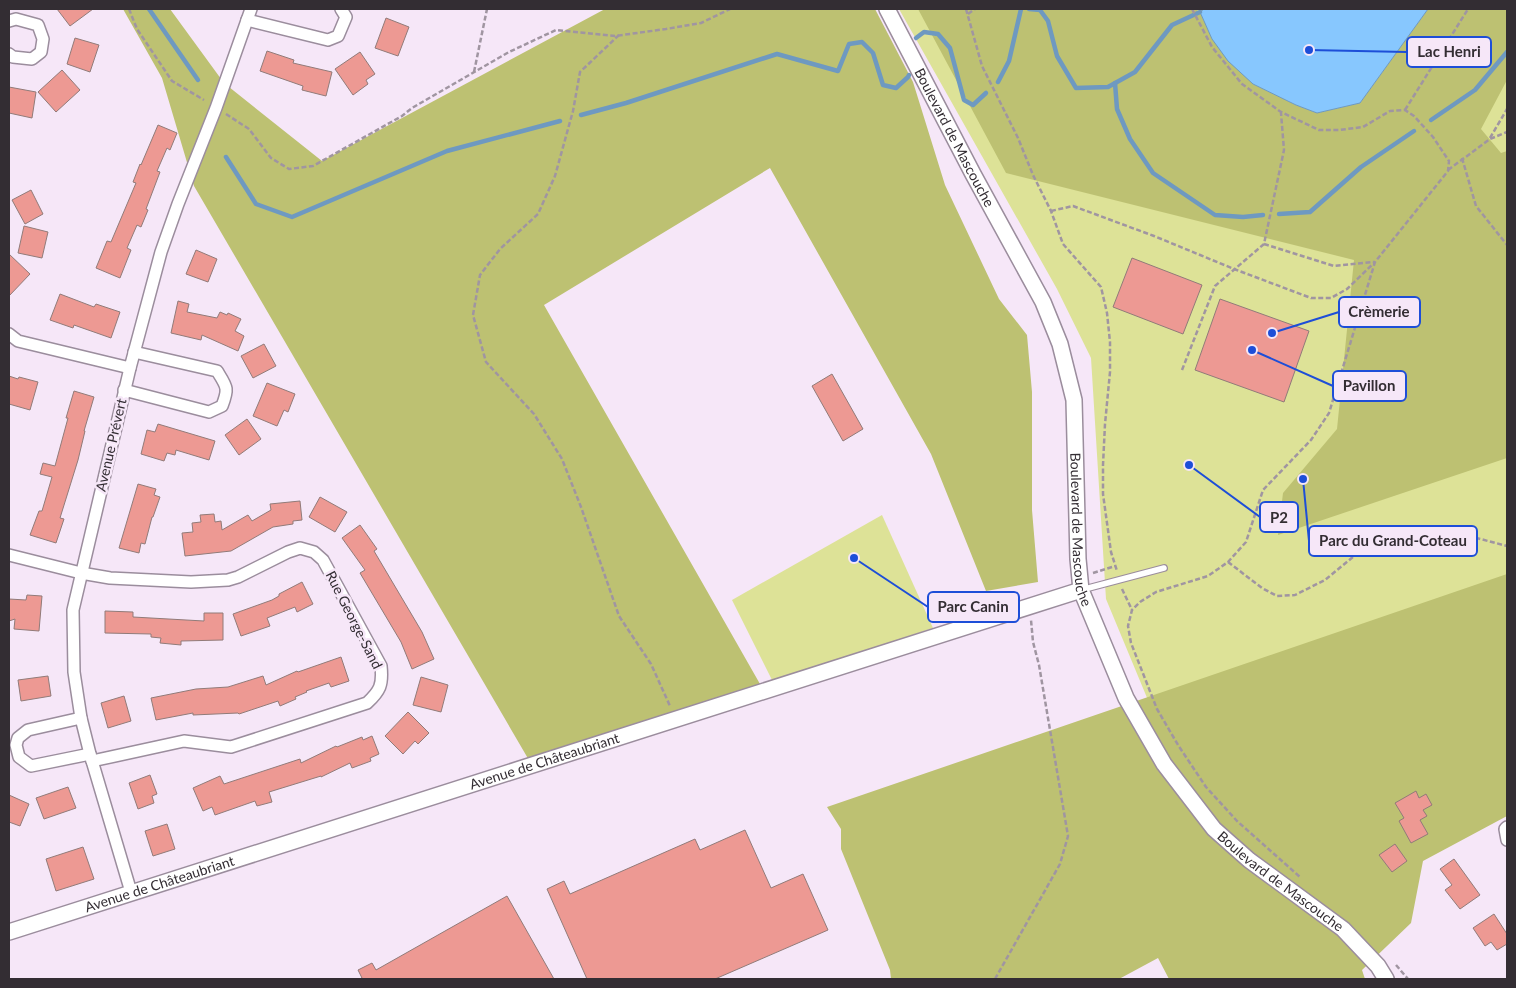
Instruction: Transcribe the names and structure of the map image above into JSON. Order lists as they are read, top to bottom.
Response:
{
  "streets": {
    "street": [
      "Boulevard de Mascouche",
      "Avenue Prévert",
      "Rue George-Sand",
      "Avenue de Châteaubriant"
    ]
  },
  "crossings": [
    ["Boulevard de Mascouche", "Avenue de Châteaubriant"],
    ["Avenue Prévert", "Rue George-Sand"],
    ["Avenue Prévert", "Avenue de Châteaubriant"]
  ],
  "places": [
    "Lac Henri",
    "Crèmerie",
    "Pavillon",
    "P2",
    "Parc du Grand-Coteau",
    "Parc Canin"
  ]
}
